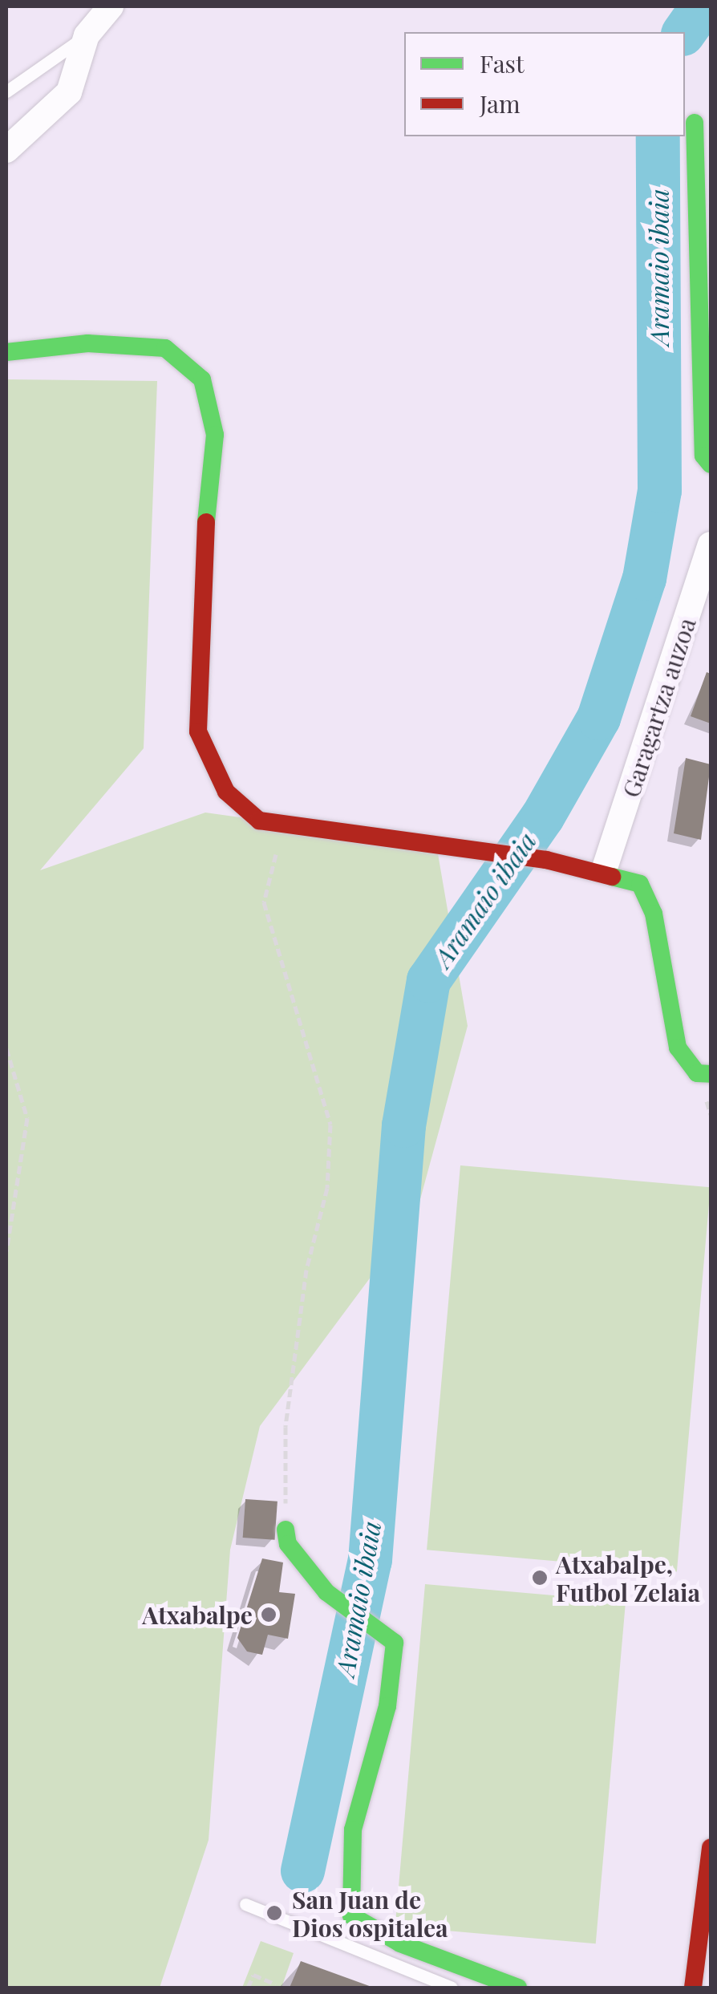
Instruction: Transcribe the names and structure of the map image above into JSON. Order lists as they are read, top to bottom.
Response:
{
  "streets": {
    "street": ["Garagartza auzoa"]
  },
  "water": ["Aramaio ibaia"],
  "places": ["Atxabalpe, Futbol Zelaia", "Atxabalpe", "San Juan de Dios ospitalea"],
  "legend": ["Fast", "Jam"]
}
